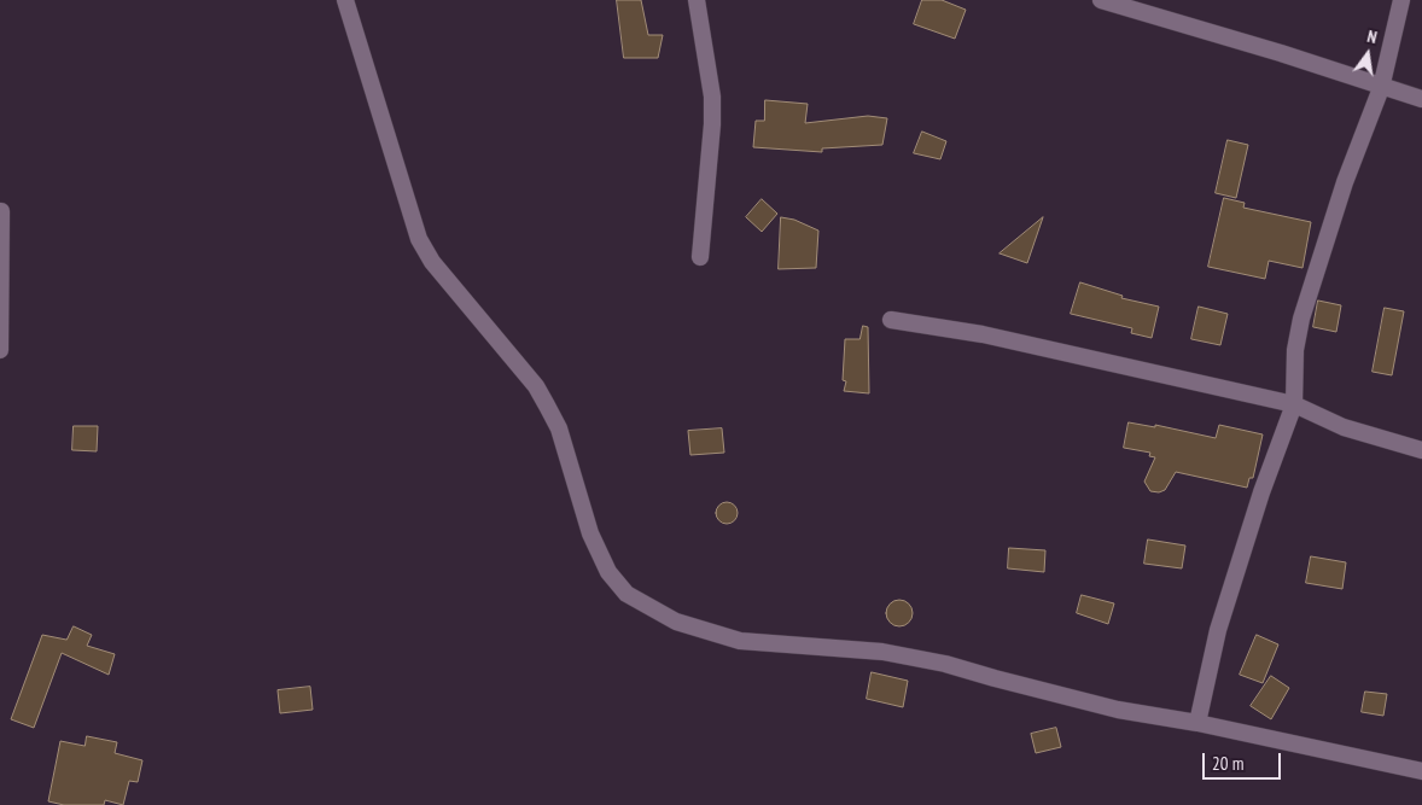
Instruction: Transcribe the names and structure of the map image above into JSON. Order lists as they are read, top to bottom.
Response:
{
  "scale_bar": "20 m",
  "north": "top"
}
